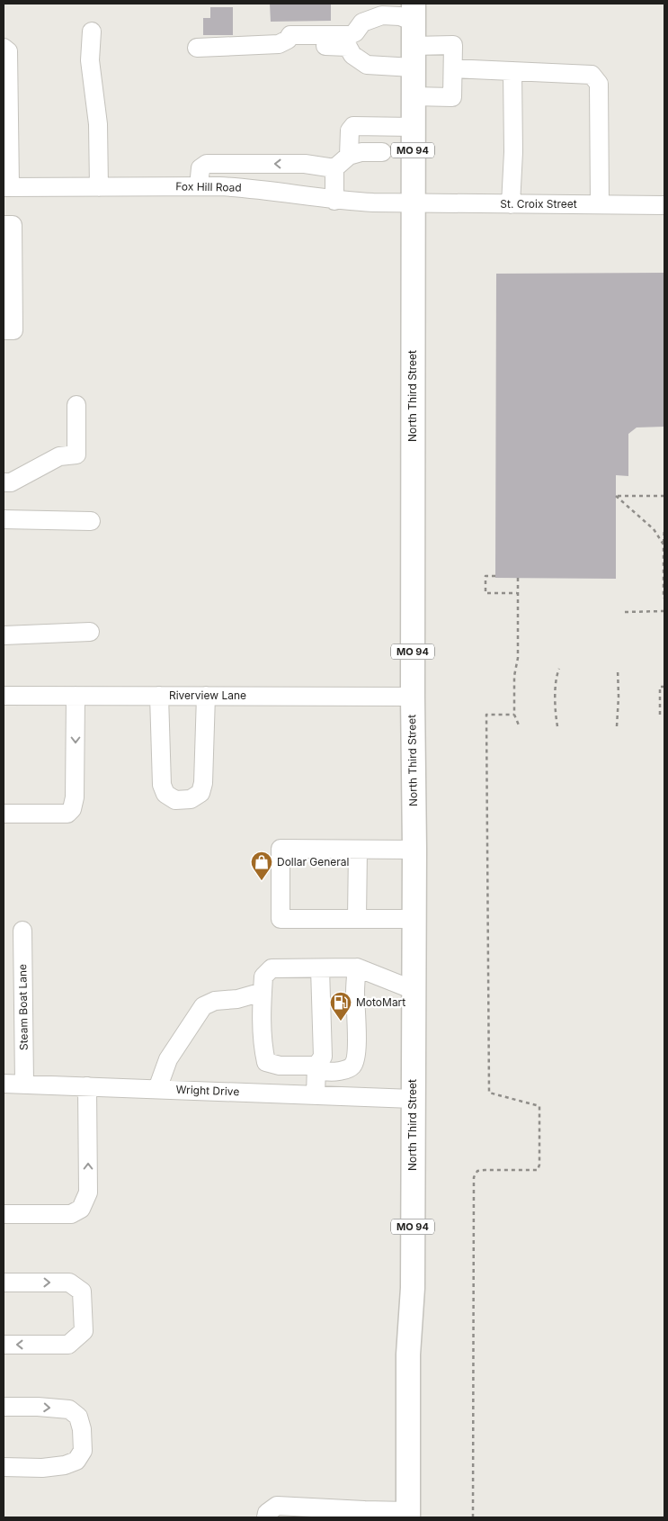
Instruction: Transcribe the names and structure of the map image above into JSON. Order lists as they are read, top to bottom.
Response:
{
  "streets": {
    "main road": ["MO 94", "North Third Street"],
    "street": [
      "Fox Hill Road",
      "St. Croix Street",
      "Riverview Lane",
      "Steam Boat Lane",
      "Wright Drive"
    ]
  },
  "crossings": [
    ["Fox Hill Road", "St. Croix Street"],
    ["Fox Hill Road", "North Third Street"],
    ["St. Croix Street", "North Third Street"],
    ["North Third Street", "Riverview Lane"],
    ["North Third Street", "Wright Drive"],
    ["Steam Boat Lane", "Wright Drive"]
  ],
  "places": {
    "shop": ["Dollar General"],
    "fuel station": ["MotoMart"]
  }
}
